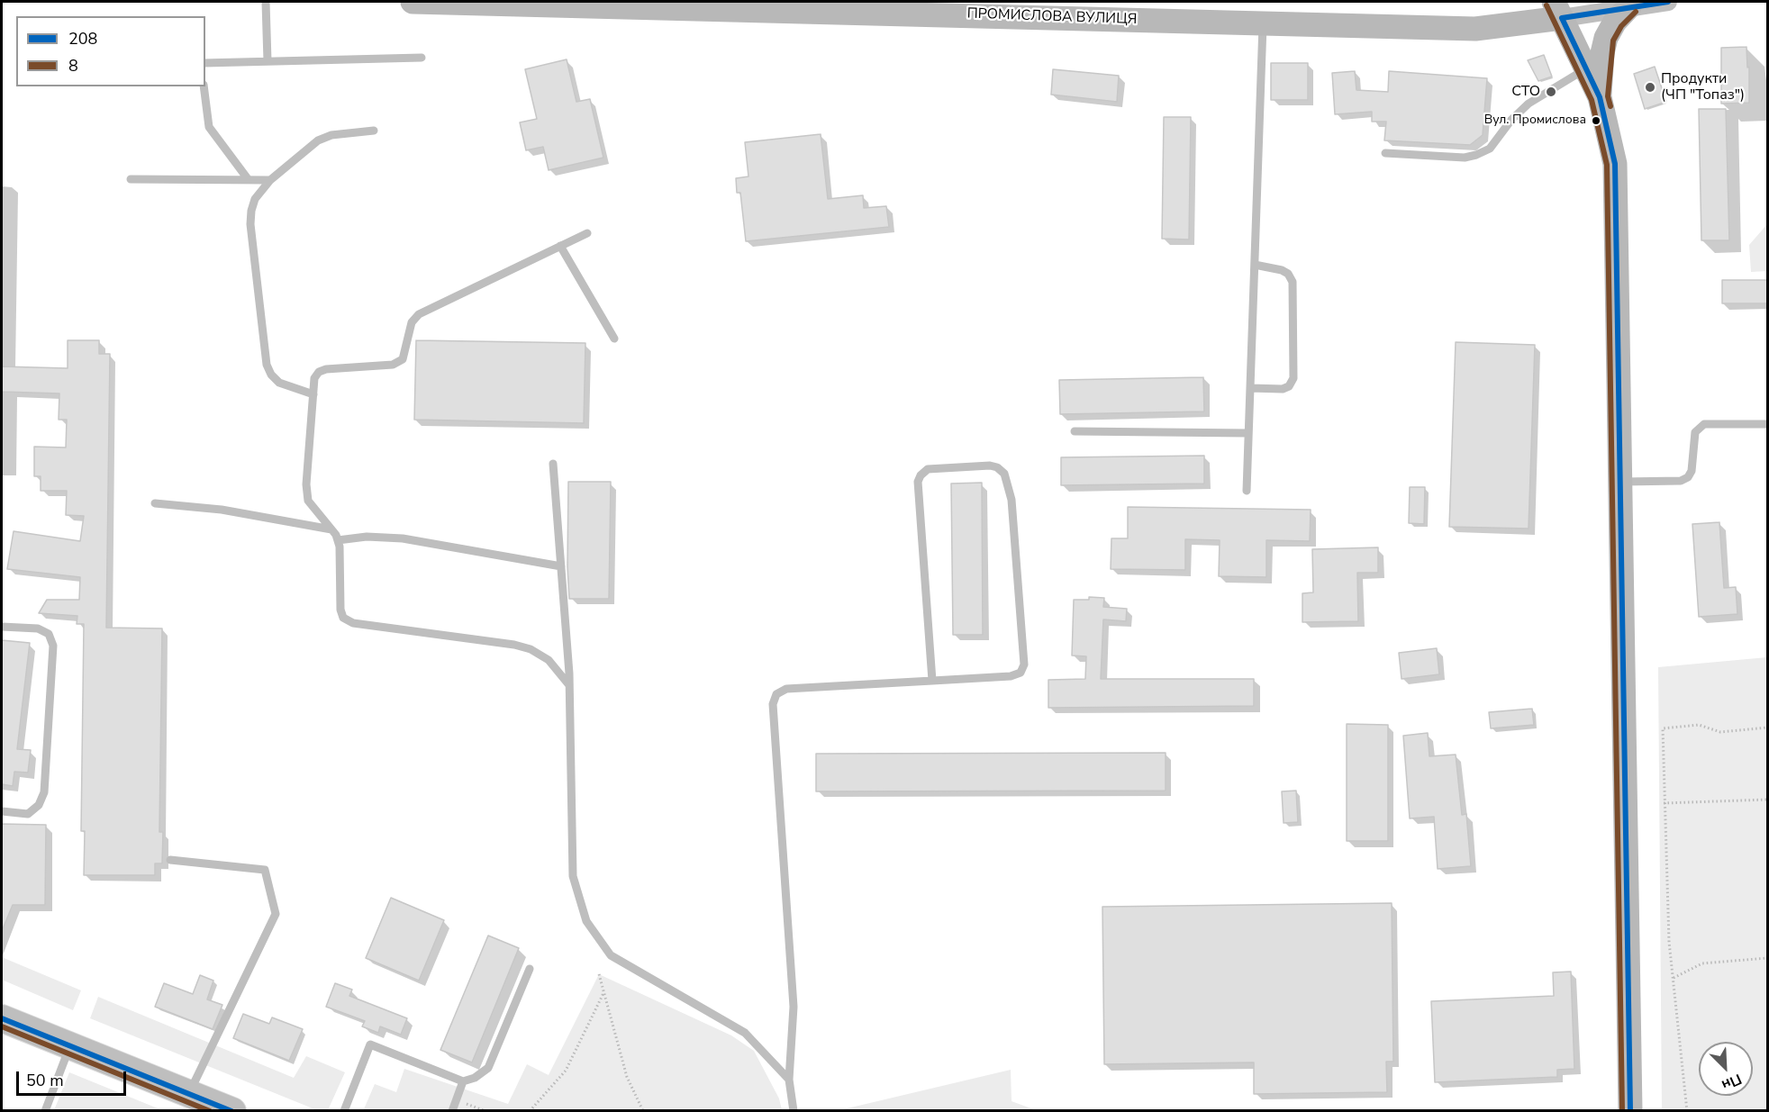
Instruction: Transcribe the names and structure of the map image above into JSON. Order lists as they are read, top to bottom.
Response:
{
  "streets": {
    "main road": ["ПРОМИСЛОВА ВУЛИЦЯ"]
  },
  "places": ["Продукти (ЧП \"Топаз\")", "СТО", "Вул. Промислова"],
  "lines": ["transit line 208", "transit line 8"],
  "legend": ["208", "8"],
  "scale_bar": "50 m",
  "north": "bottom right"
}
